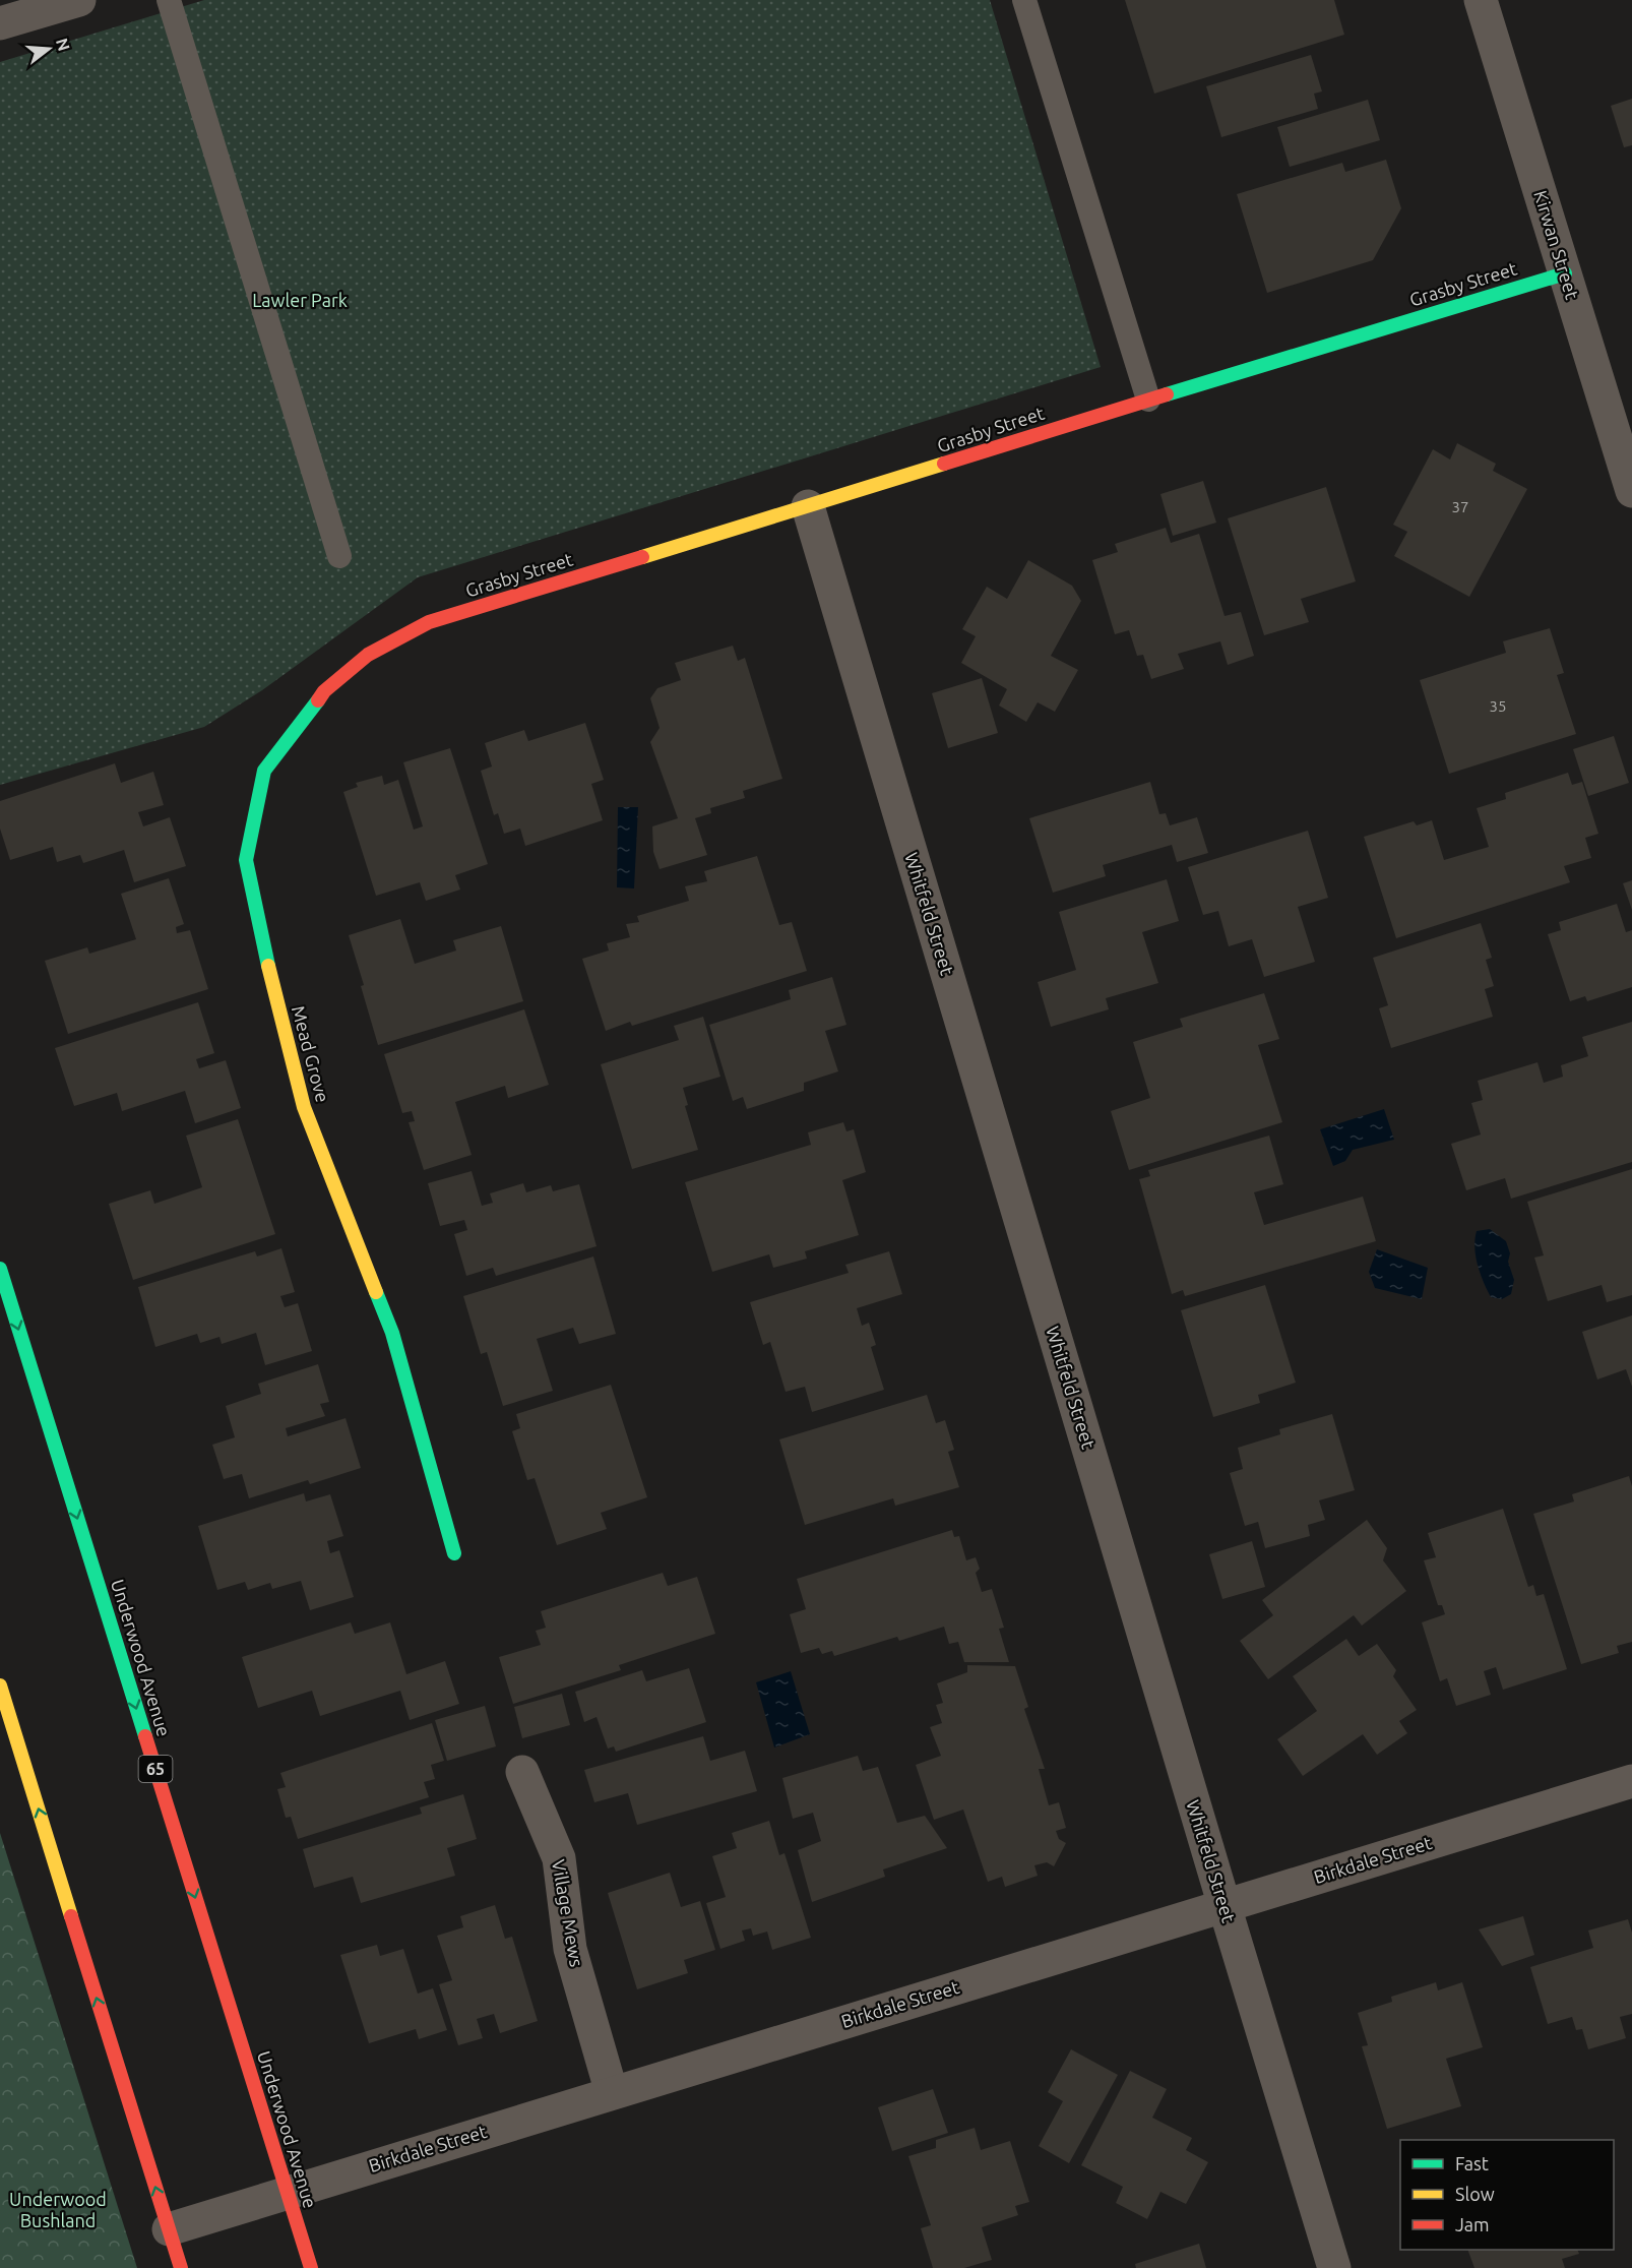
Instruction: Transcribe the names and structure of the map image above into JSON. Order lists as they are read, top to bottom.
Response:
{
  "streets": {
    "street": [
      "Kirwan Street",
      "Grasby Street",
      "Whitfeld Street",
      "Mead Grove",
      "Underwood Avenue",
      "65",
      "Birkdale Street",
      "Village Mews"
    ]
  },
  "crossings": [
    ["Kirwan Street", "Grasby Street"],
    ["Grasby Street", "Whitfeld Street"],
    ["Grasby Street", "Mead Grove"],
    ["Whitfeld Street", "Birkdale Street"],
    ["Underwood Avenue", "Birkdale Street"],
    ["Birkdale Street", "Village Mews"]
  ],
  "one_way": ["Underwood Avenue"],
  "parks": ["Lawler Park", "Underwood Bushland"],
  "house_numbers": ["37", "35"],
  "legend": ["Fast", "Slow", "Jam"],
  "north": "right"
}
